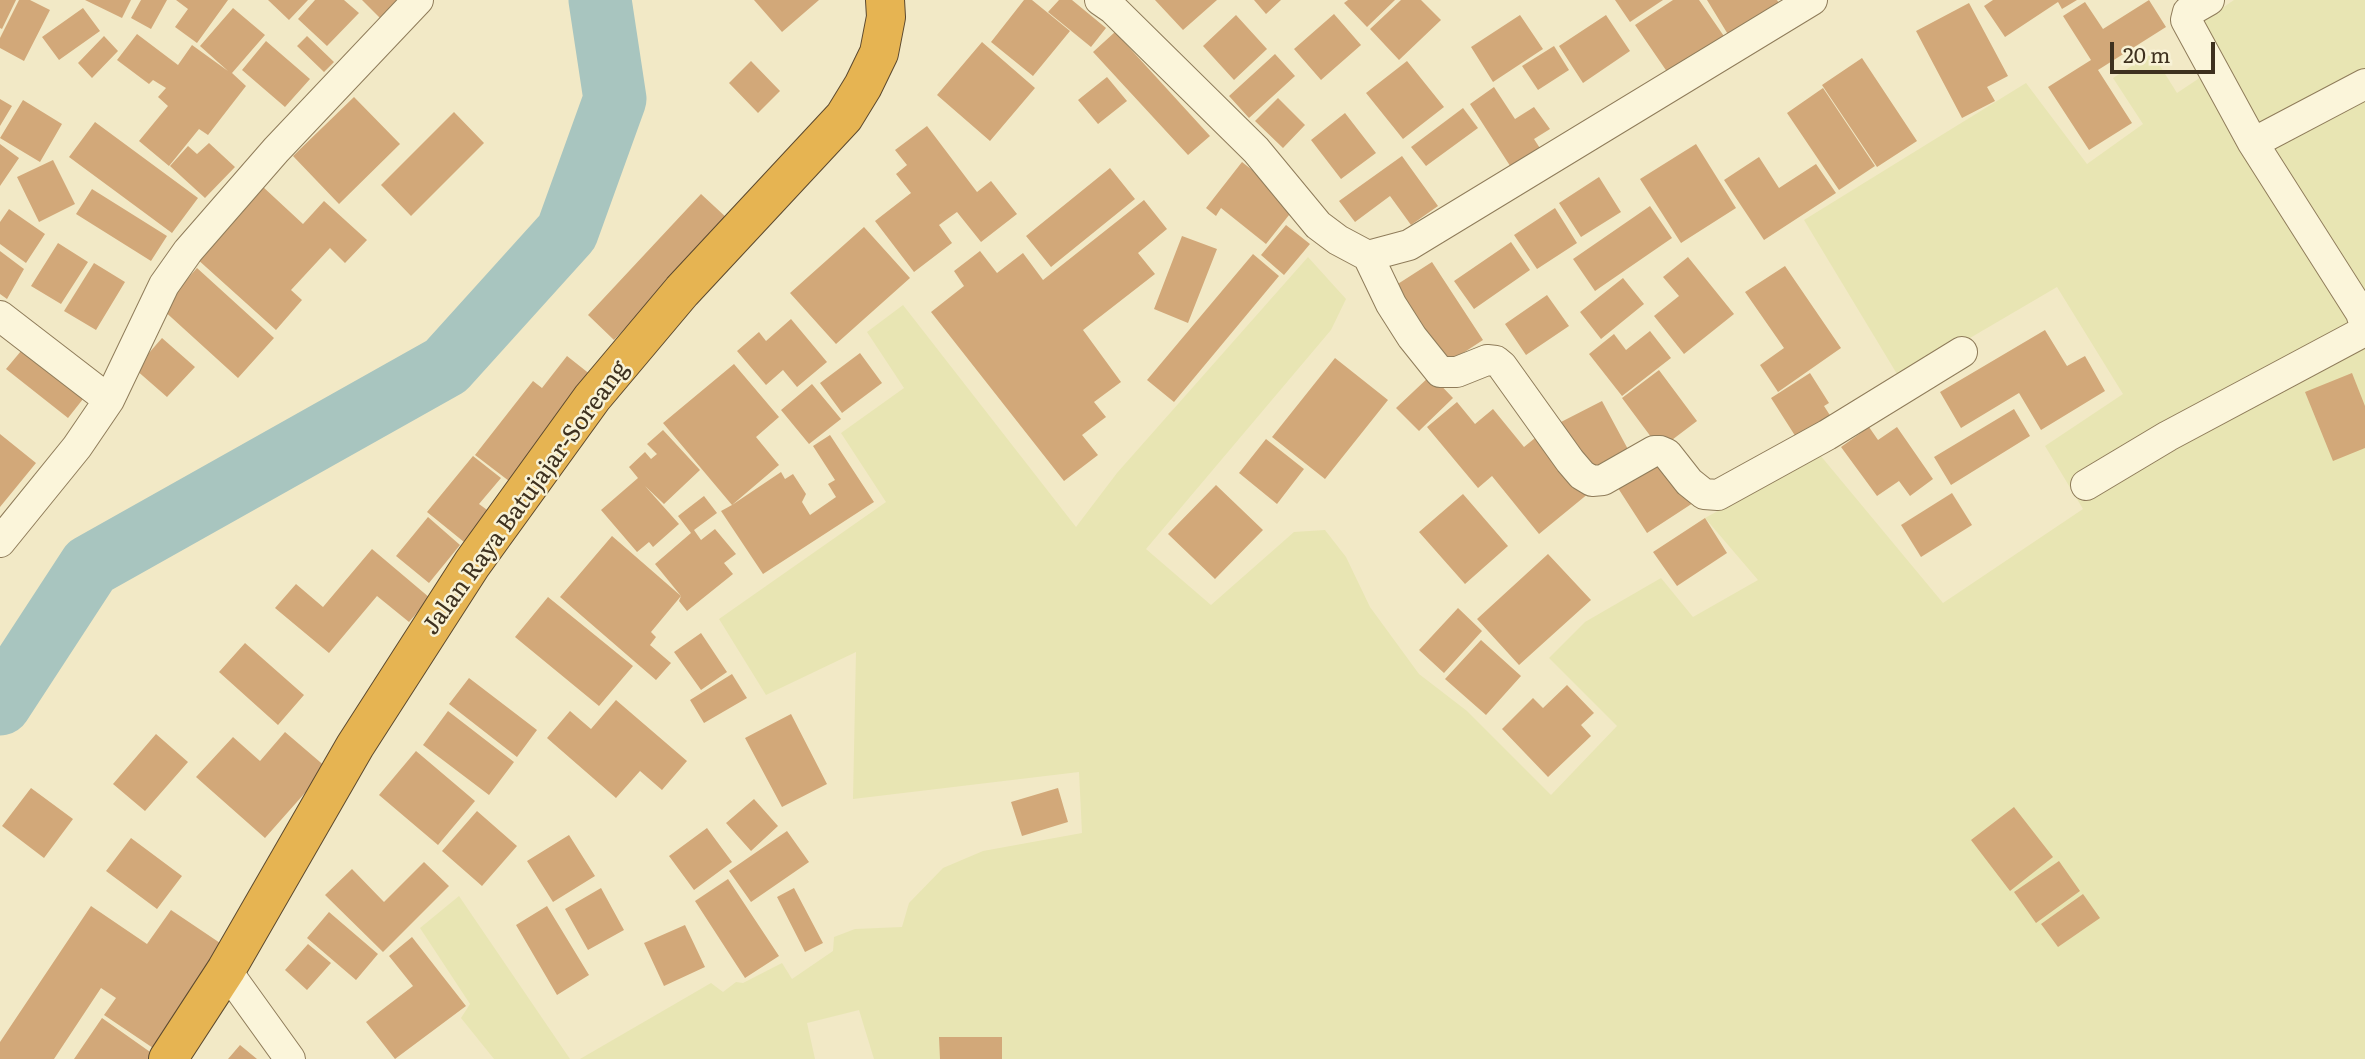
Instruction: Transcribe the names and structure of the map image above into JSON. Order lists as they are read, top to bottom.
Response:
{
  "streets": {
    "highway": ["Jalan Raya Batujajar-Soreang"]
  },
  "scale_bar": "20 m"
}
